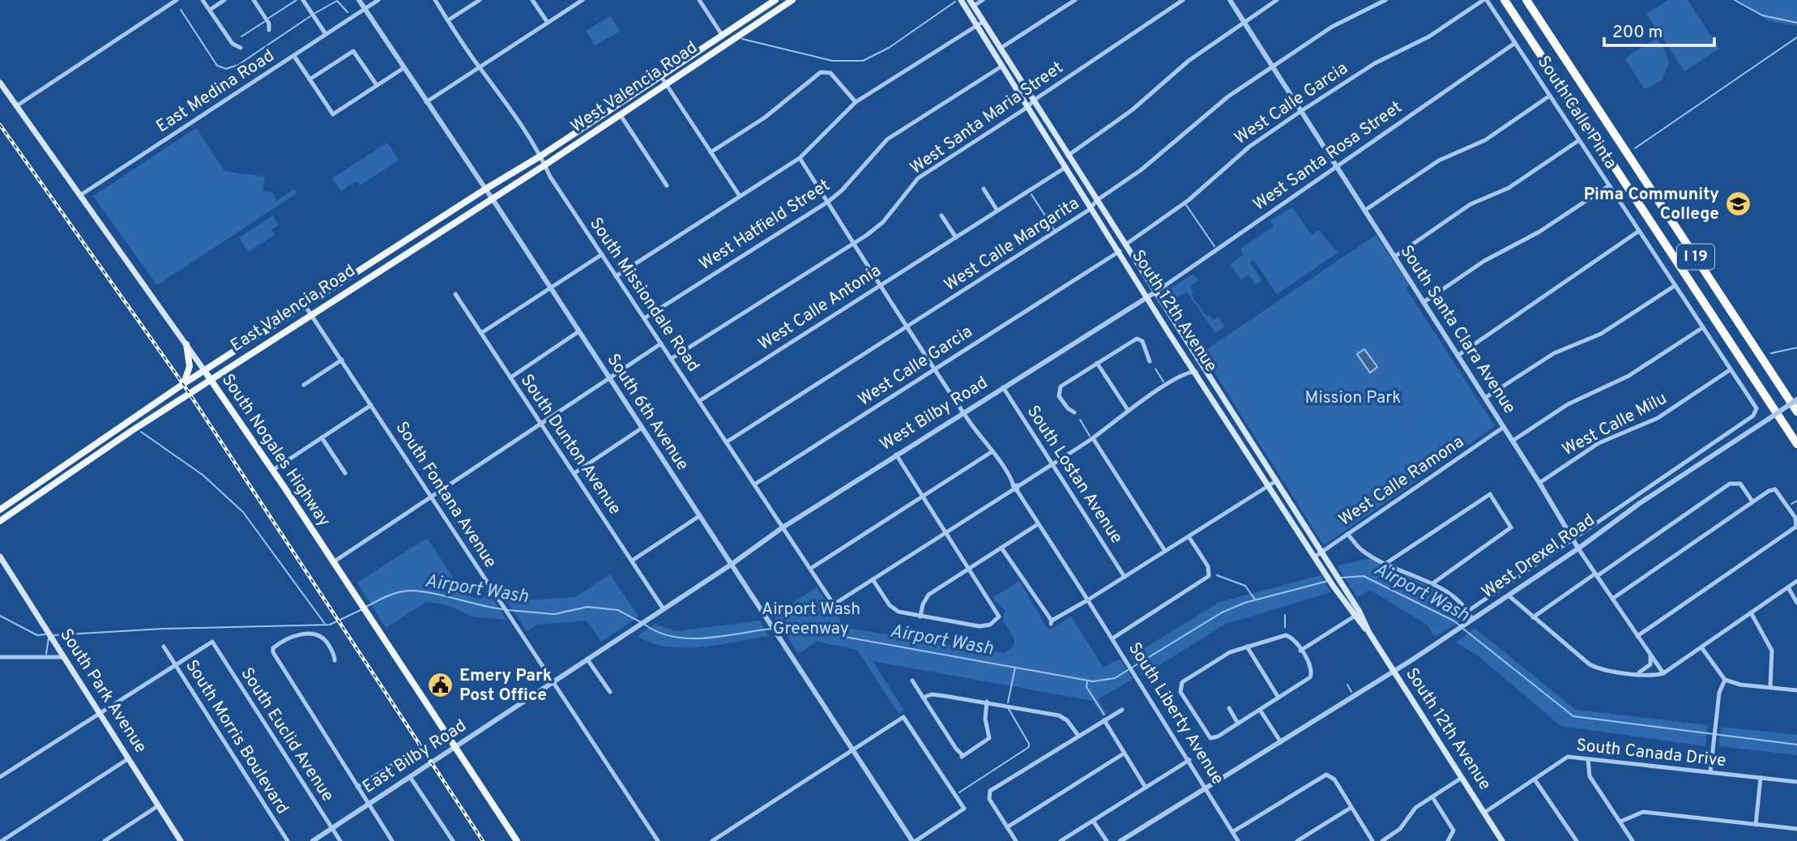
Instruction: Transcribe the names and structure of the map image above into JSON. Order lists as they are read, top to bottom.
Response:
{
  "streets": {
    "highway": ["I 19"],
    "main road": [
      "West Valencia Road",
      "East Valencia Road",
      "South 12th Avenue",
      "South Nogales Highway",
      "South Park Avenue"
    ],
    "street": [
      "East Medina Road",
      "West Calle Garcia",
      "South Calle Pinta",
      "West Santa Maria Street",
      "West Santa Rosa Street",
      "West Hatfield Street",
      "West Calle Margarita",
      "South Missiondale Road",
      "West Calle Antonia",
      "South Santa Clara Avenue",
      "South 6th Avenue",
      "West Bilby Road",
      "West Calle Milu",
      "South Dunton Avenue",
      "South Lostan Avenue",
      "West Calle Ramona",
      "South Fontana Avenue",
      "West Drexel Road",
      "South Liberty Avenue",
      "South Euclid Avenue",
      "South Morris Boulevard",
      "South Canada Drive",
      "East Bilby Road"
    ]
  },
  "crossings": [
    ["West Valencia Road", "South Missiondale Road"],
    ["West Valencia Road", "East Valencia Road"],
    ["West Valencia Road", "South 6th Avenue"],
    ["East Medina Road", "South 6th Avenue"],
    ["East Medina Road", "South Nogales Highway"],
    ["West Calle Garcia", "South Calle Pinta"],
    ["West Calle Garcia", "South Missiondale Road"],
    ["West Calle Garcia", "South 12th Avenue"],
    ["West Calle Garcia", "South Santa Clara Avenue"],
    ["West Calle Garcia", "South Liberty Avenue"],
    ["South Calle Pinta", "West Santa Rosa Street"],
    ["South Calle Pinta", "West Calle Milu"],
    ["South Calle Pinta", "West Drexel Road"],
    ["West Santa Maria Street", "South Missiondale Road"],
    ["West Santa Maria Street", "South 12th Avenue"],
    ["West Santa Maria Street", "South Liberty Avenue"],
    ["West Santa Rosa Street", "South 12th Avenue"],
    ["West Santa Rosa Street", "South Santa Clara Avenue"],
    ["West Santa Rosa Street", "West Bilby Road"],
    ["West Hatfield Street", "South Missiondale Road"],
    ["West Hatfield Street", "South 12th Avenue"],
    ["West Hatfield Street", "South Liberty Avenue"],
    ["West Calle Margarita", "South Missiondale Road"],
    ["West Calle Margarita", "South 12th Avenue"],
    ["West Calle Margarita", "South Santa Clara Avenue"],
    ["West Calle Margarita", "South Liberty Avenue"],
    ["South Missiondale Road", "West Calle Antonia"],
    ["South Missiondale Road", "West Bilby Road"],
    ["West Calle Antonia", "South 12th Avenue"],
    ["West Calle Antonia", "South Liberty Avenue"],
    ["East Valencia Road", "South 6th Avenue"],
    ["East Valencia Road", "South Nogales Highway"],
    ["East Valencia Road", "South Fontana Avenue"],
    ["South 12th Avenue", "West Bilby Road"],
    ["South 12th Avenue", "West Calle Ramona"],
    ["South 12th Avenue", "West Drexel Road"],
    ["South 12th Avenue", "South Canada Drive"],
    ["South Santa Clara Avenue", "West Calle Milu"],
    ["South Santa Clara Avenue", "West Calle Ramona"],
    ["South Santa Clara Avenue", "West Drexel Road"],
    ["South 6th Avenue", "West Bilby Road"],
    ["South 6th Avenue", "East Bilby Road"],
    ["West Bilby Road", "South Lostan Avenue"],
    ["West Bilby Road", "South Liberty Avenue"],
    ["West Bilby Road", "East Bilby Road"],
    ["South Dunton Avenue", "East Bilby Road"],
    ["South Nogales Highway", "East Bilby Road"],
    ["South Fontana Avenue", "East Bilby Road"],
    ["West Drexel Road", "South Liberty Avenue"],
    ["South Euclid Avenue", "South Morris Boulevard"],
    ["South Euclid Avenue", "East Bilby Road"]
  ],
  "water": ["Airport Wash"],
  "parks": ["Mission Park", "Airport Wash Greenway"],
  "places": {
    "school or university": ["Pima Community College"],
    "public building": ["Emery Park Post Office"]
  },
  "scale_bar": "200 m"
}
